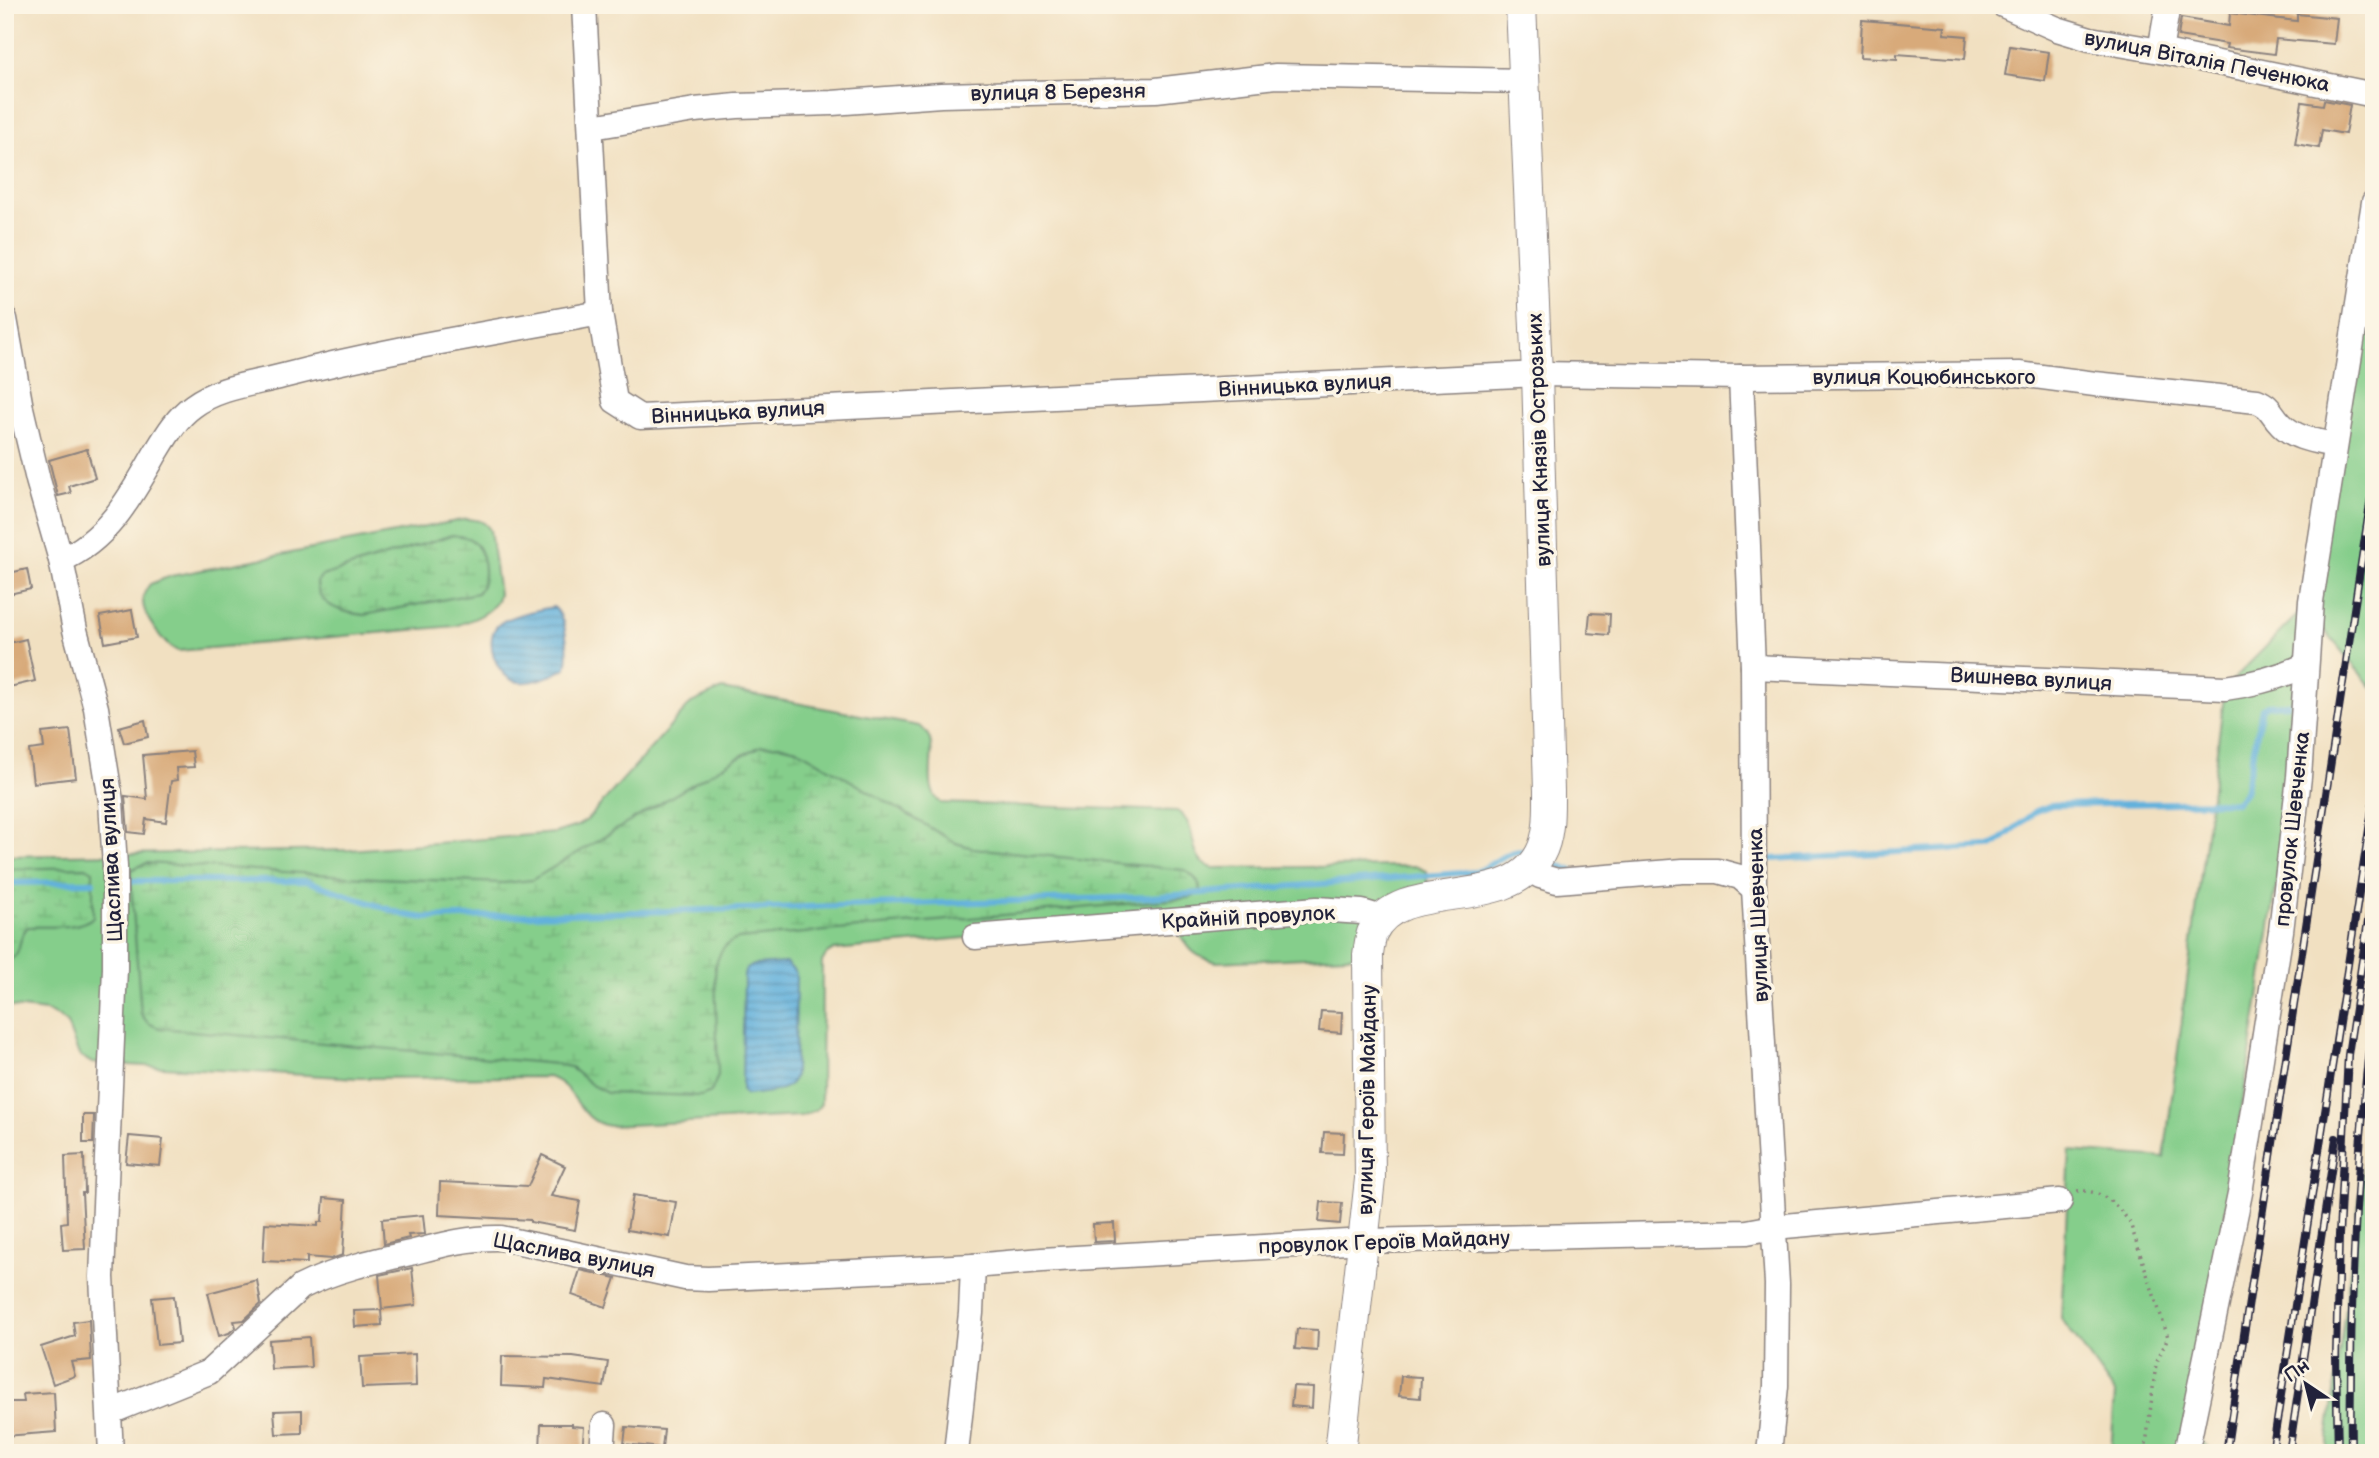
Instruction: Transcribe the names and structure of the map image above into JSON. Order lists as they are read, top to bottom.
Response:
{
  "streets": {
    "street": [
      "вулиця Віталія Печенюка",
      "вулиця 8 Березня",
      "вулиця Коцюбинського",
      "Вінницька вулиця",
      "вулиця Князів Острозьких",
      "Вишнева вулиця",
      "провулок Шевченка",
      "Щаслива вулиця",
      "вулиця Шевченка",
      "Крайній провулок",
      "вулиця Героїв Майдану",
      "провулок Героїв Майдану"
    ]
  },
  "crossings": [
    ["вулиця 8 Березня", "Вінницька вулиця"],
    ["вулиця 8 Березня", "вулиця Князів Острозьких"],
    ["вулиця Коцюбинського", "Вінницька вулиця"],
    ["вулиця Коцюбинського", "вулиця Князів Острозьких"],
    ["вулиця Коцюбинського", "провулок Шевченка"],
    ["вулиця Коцюбинського", "вулиця Шевченка"],
    ["Вінницька вулиця", "вулиця Князів Острозьких"],
    ["Вишнева вулиця", "провулок Шевченка"],
    ["Вишнева вулиця", "вулиця Шевченка"],
    ["Щаслива вулиця", "провулок Героїв Майдану"],
    ["вулиця Шевченка", "провулок Героїв Майдану"],
    ["Крайній провулок", "вулиця Героїв Майдану"],
    ["вулиця Героїв Майдану", "провулок Героїв Майдану"]
  ],
  "north": "top left"
}
